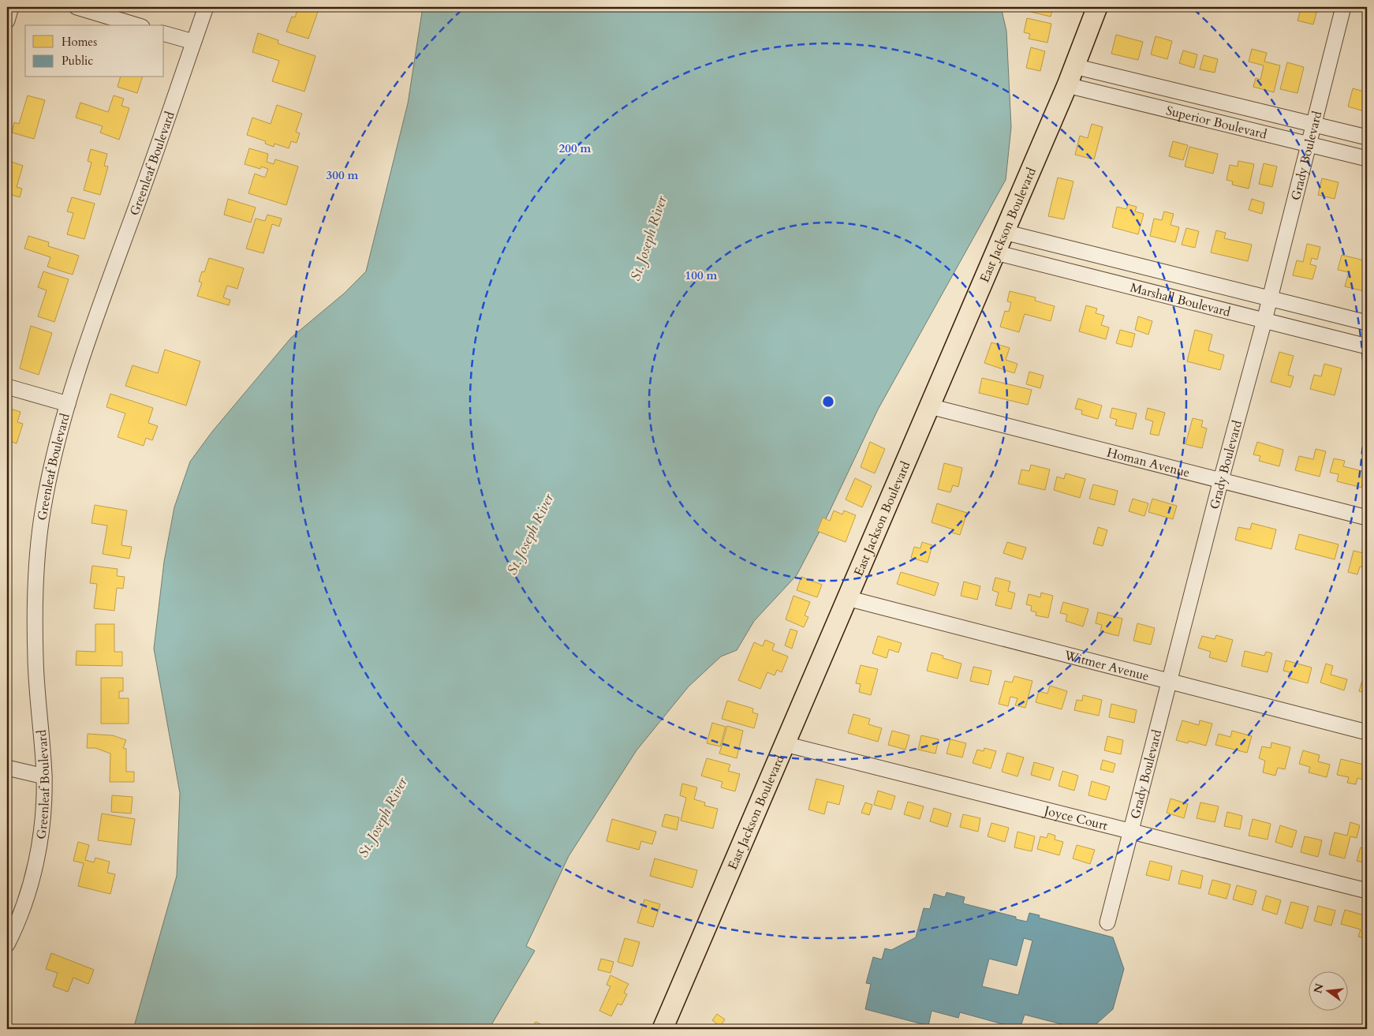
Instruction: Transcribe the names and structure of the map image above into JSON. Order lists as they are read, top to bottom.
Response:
{
  "streets": {
    "main road": ["East Jackson Boulevard"],
    "street": [
      "Superior Boulevard",
      "Grady Boulevard",
      "Greenleaf Boulevard",
      "Marshall Boulevard",
      "Homan Avenue",
      "Witmer Avenue",
      "Joyce Court"
    ]
  },
  "crossings": [
    ["Superior Boulevard", "Grady Boulevard"],
    ["Superior Boulevard", "East Jackson Boulevard"],
    ["Grady Boulevard", "Marshall Boulevard"],
    ["Grady Boulevard", "Homan Avenue"],
    ["Grady Boulevard", "Witmer Avenue"],
    ["Grady Boulevard", "Joyce Court"],
    ["East Jackson Boulevard", "Marshall Boulevard"],
    ["East Jackson Boulevard", "Homan Avenue"],
    ["East Jackson Boulevard", "Witmer Avenue"],
    ["East Jackson Boulevard", "Joyce Court"]
  ],
  "water": ["St. Joseph River"],
  "legend": ["Homes", "Public"],
  "north": "left",
  "rings": ["200 m", "300 m", "100 m"]
}
